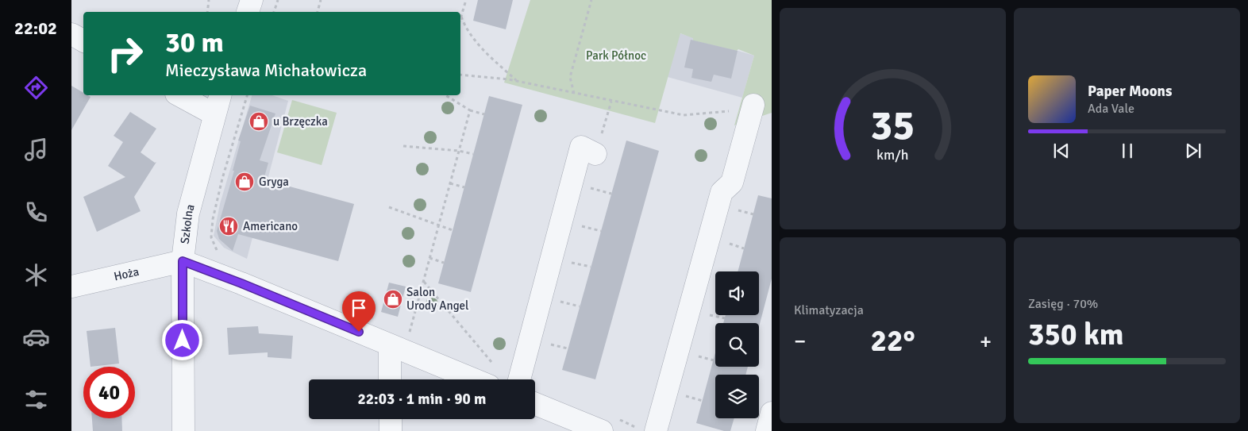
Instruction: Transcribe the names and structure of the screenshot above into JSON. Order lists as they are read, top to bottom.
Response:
{
  "streets": {
    "street": ["Szkolna", "Hoża"]
  },
  "crossings": [
    ["Szkolna", "Hoża"]
  ],
  "parks": ["Park Północ"],
  "places": {
    "shop": ["u Brzęczka", "Gryga", "Salon Urody Angel"],
    "restaurant": ["Americano"]
  },
  "page": {
    "tabs": "22:02",
    "turn": ["30 m", "Mieczysława Michałowicza"],
    "song": ["Paper Moons", "Ada Vale"],
    "tile": [
      "Klimatyzacja",
      ["Zasięg · 70%", "350 km"]
    ],
    "heat": ["−", "22°", "+"],
    "limit": "40",
    "trip": "22:03 · 1 min · 90 m",
    "gauge": ["35", "km/h"]
  }
}
